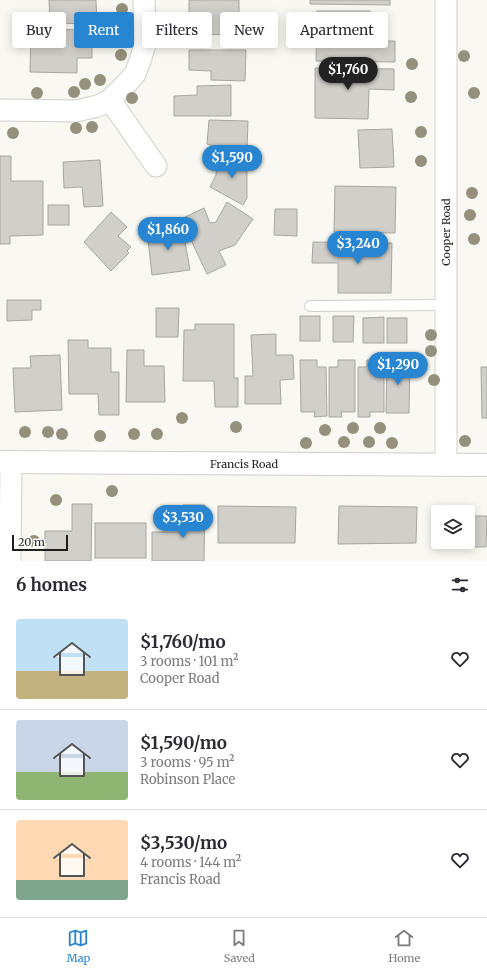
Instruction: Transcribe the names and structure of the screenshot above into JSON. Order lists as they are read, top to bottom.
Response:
{
  "streets": {
    "street": ["Cooper Road", "Francis Road"]
  },
  "crossings": [
    ["Cooper Road", "Francis Road"]
  ],
  "scale_bar": "20 m",
  "page": {
    "chip": [
      "Buy",
      "Rent",
      "Filters",
      "New",
      "Apartment"
    ],
    "price": [
      "$1,760",
      "$1,590",
      "$1,860",
      "$3,240",
      "$1,290",
      "$3,530"
    ],
    "scale": "20 m",
    "heading": "6 homes",
    "list": [
      {
        "name": "$1,760/mo",
        "note": "3 rooms · 101 m² · Cooper Road"
      },
      {
        "name": "$1,590/mo",
        "note": "3 rooms · 95 m² · Robinson Place"
      },
      {
        "name": "$3,530/mo",
        "note": "4 rooms · 144 m² · Francis Road"
      }
    ],
    "tabs": ["Map", "Saved", "Home"]
  }
}
